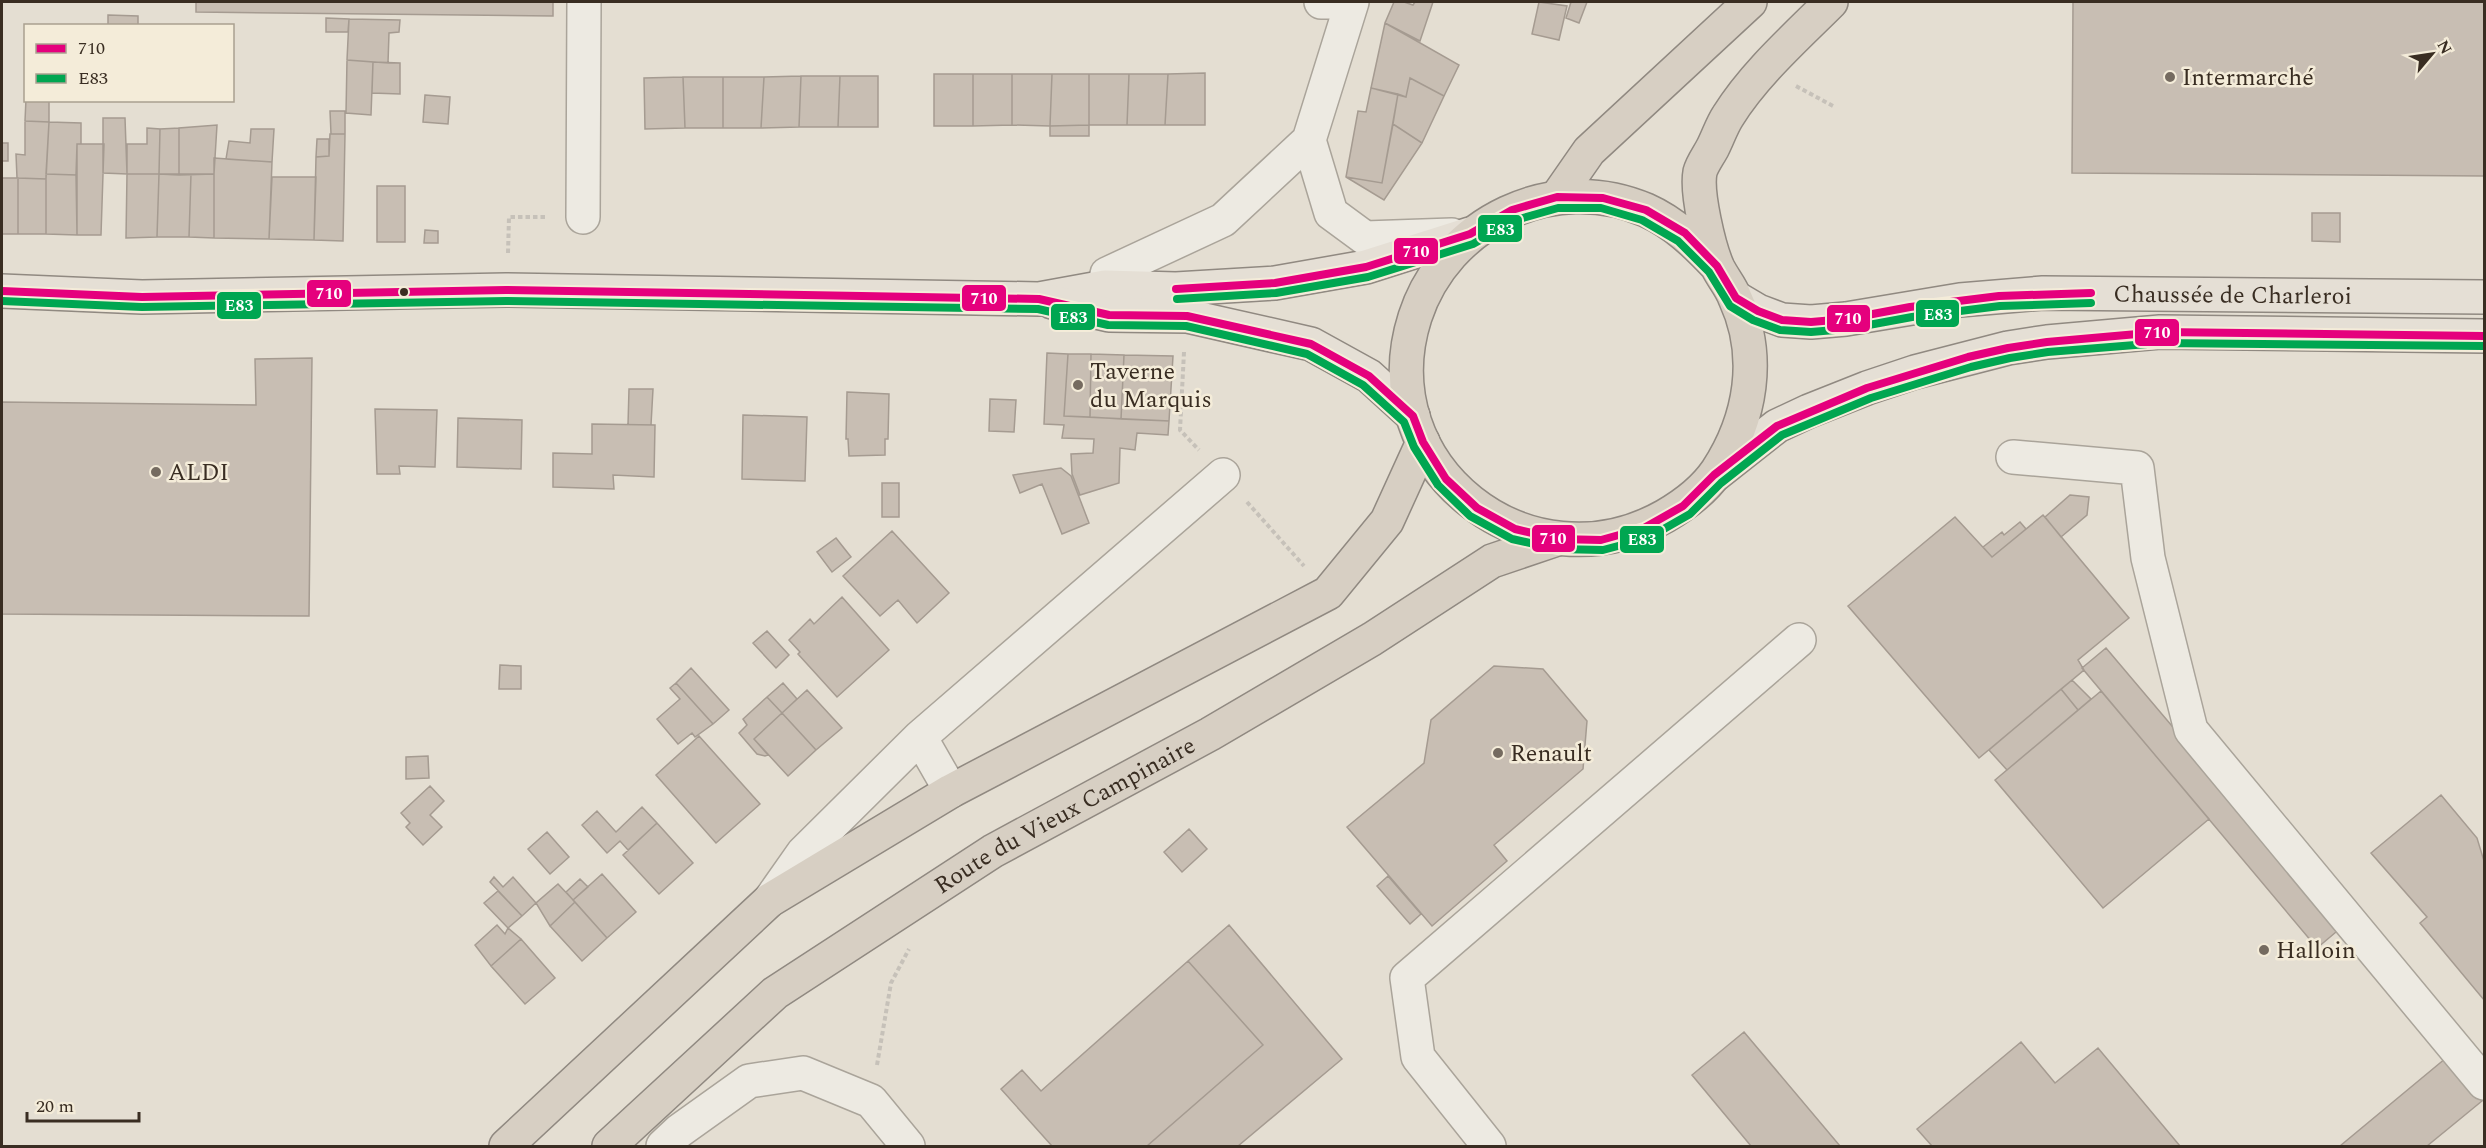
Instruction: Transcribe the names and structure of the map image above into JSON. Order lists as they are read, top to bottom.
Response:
{
  "streets": {
    "highway": ["Route du Vieux Campinaire"],
    "main road": ["Chaussée de Charleroi"]
  },
  "places": [
    "Intermarché",
    "Taverne du Marquis",
    "ALDI",
    "Renault",
    "Halloin"
  ],
  "lines": ["transit line 710", "transit line E83"],
  "legend": ["710", "E83"],
  "scale_bar": "20 m",
  "north": "top right"
}
